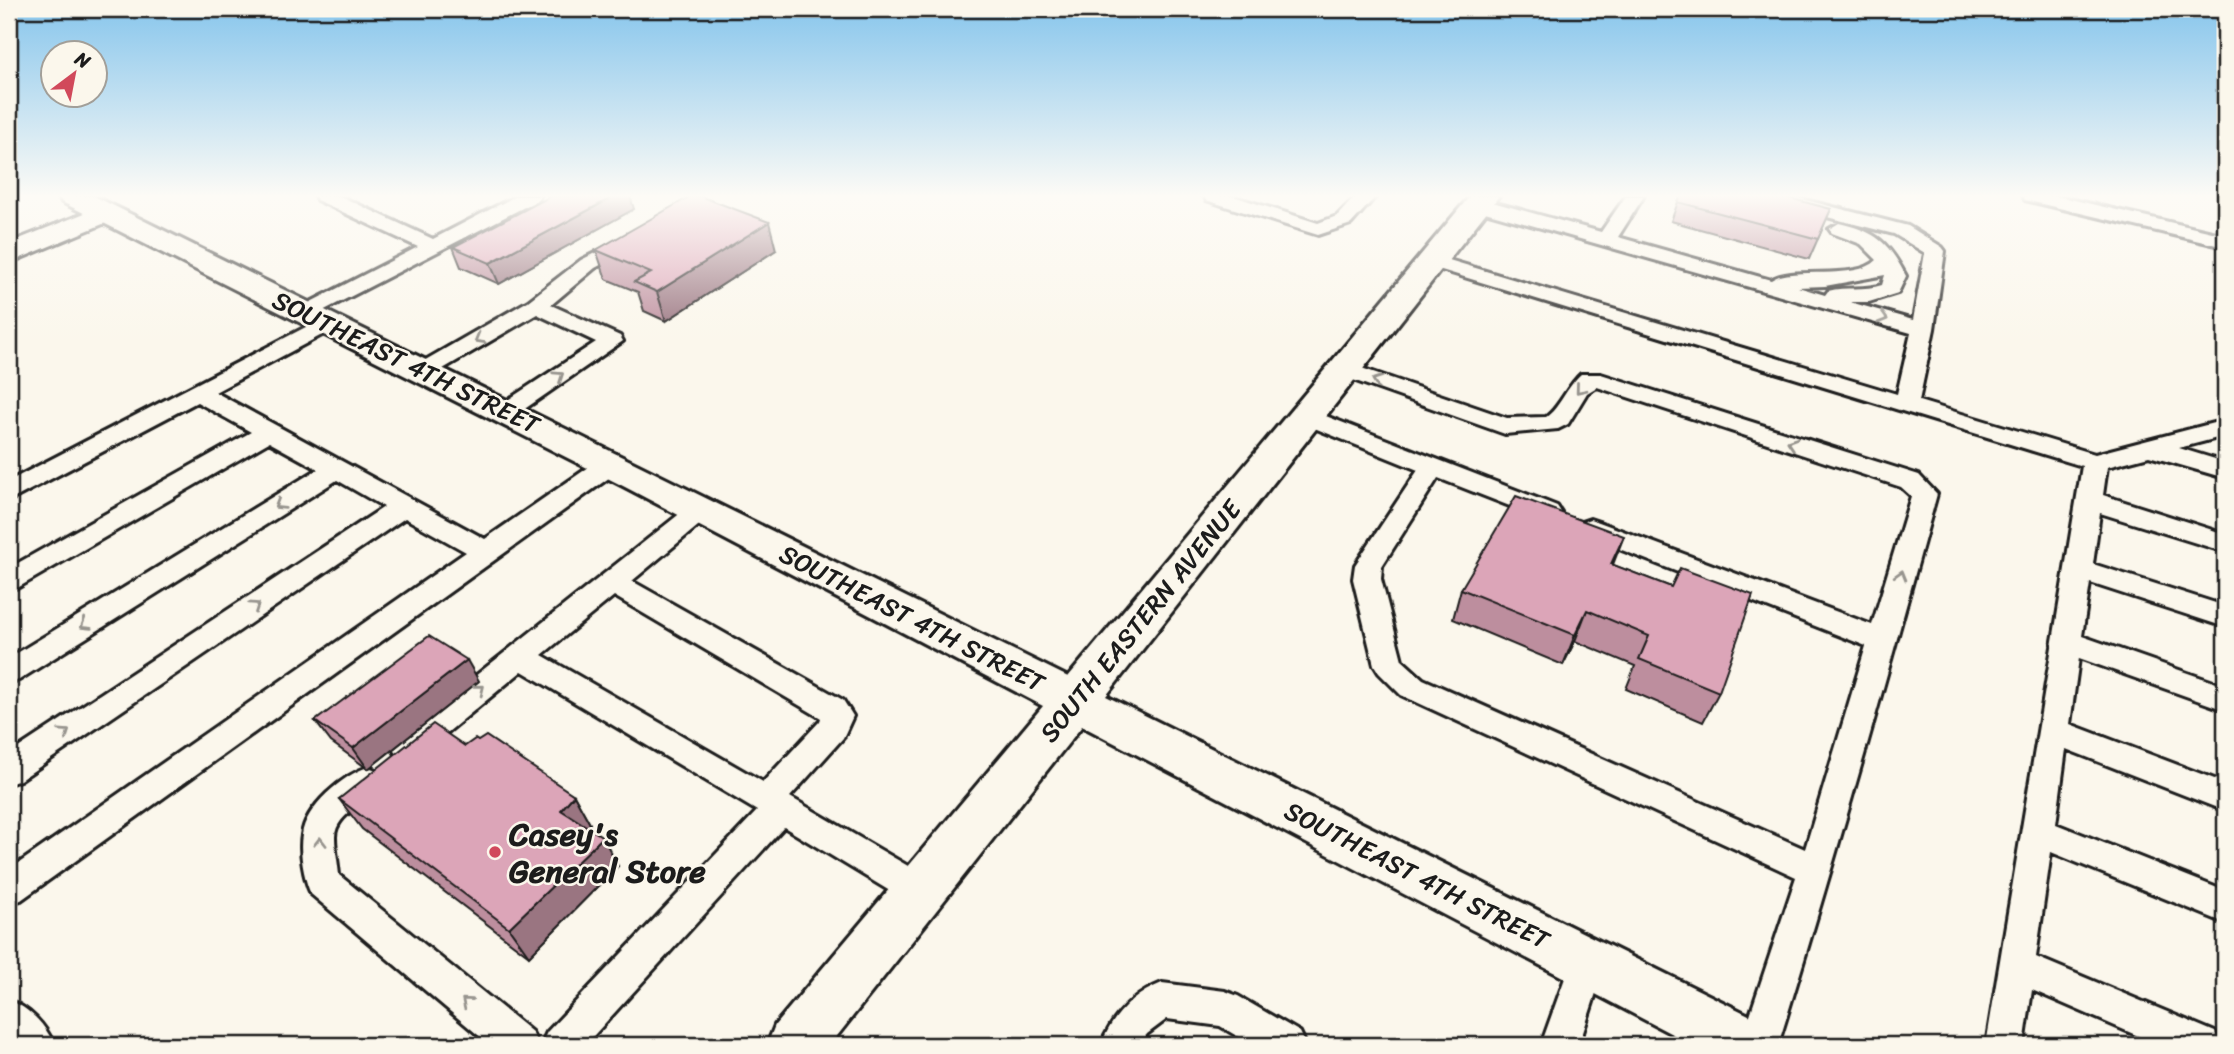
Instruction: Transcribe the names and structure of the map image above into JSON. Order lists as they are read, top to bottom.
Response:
{
  "streets": {
    "main road": ["SOUTHEAST 4TH STREET", "SOUTH EASTERN AVENUE"]
  },
  "crossings": [
    ["SOUTHEAST 4TH STREET", "SOUTH EASTERN AVENUE"]
  ],
  "places": ["Casey's General Store"],
  "north": "top right"
}
